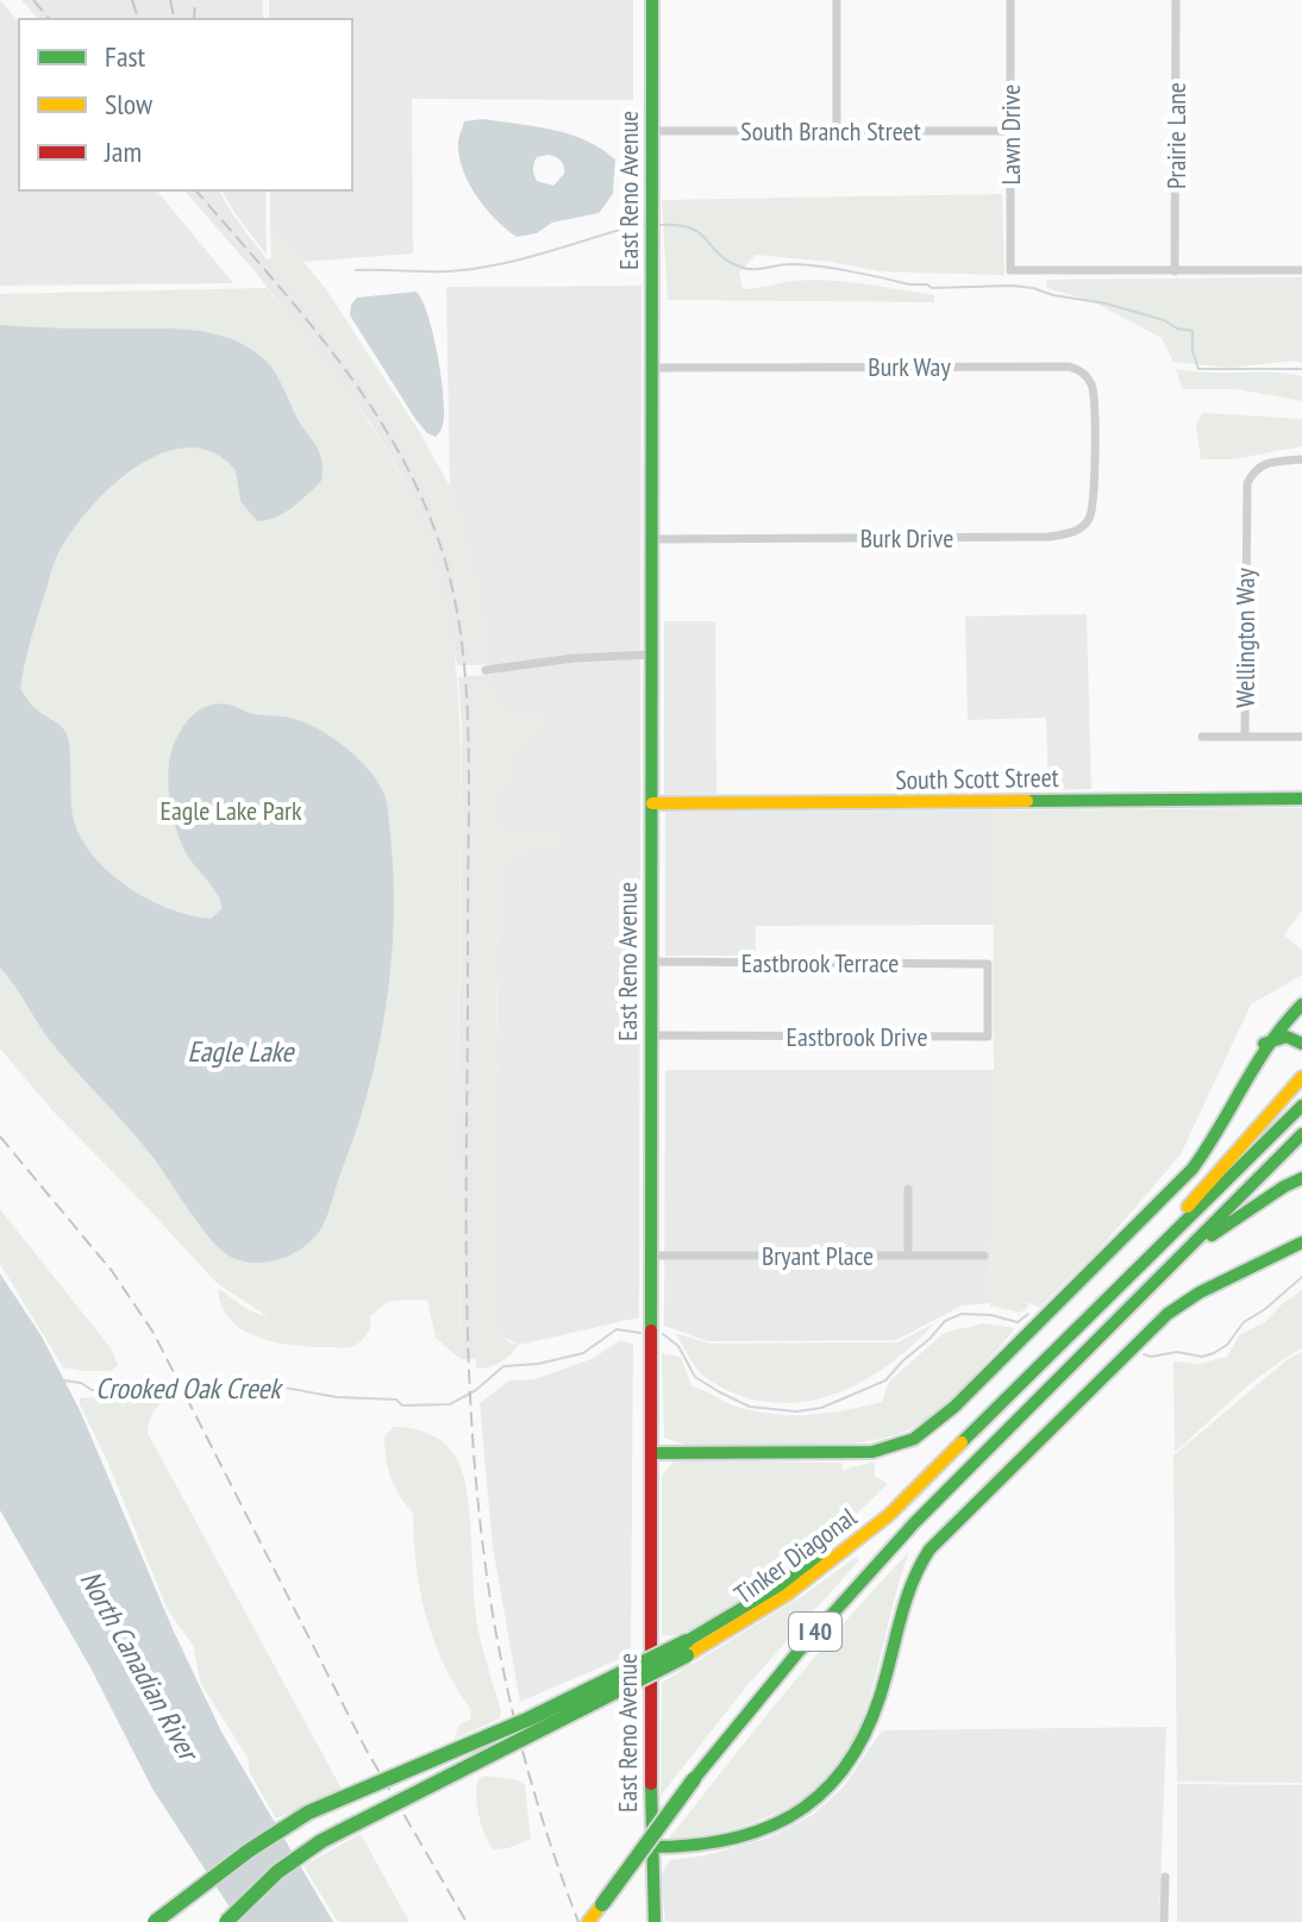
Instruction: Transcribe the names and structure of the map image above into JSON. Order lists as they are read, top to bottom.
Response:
{
  "streets": {
    "main road": [
      "East Reno Avenue",
      "South Scott Street",
      "Tinker Diagonal",
      "I 40"
    ],
    "street": [
      "South Branch Street",
      "Lawn Drive",
      "Prairie Lane",
      "Burk Way",
      "Burk Drive",
      "Wellington Way",
      "Eastbrook Terrace",
      "Eastbrook Drive",
      "Bryant Place"
    ]
  },
  "crossings": [
    ["South Branch Street", "Lawn Drive"],
    ["South Branch Street", "East Reno Avenue"],
    ["Lawn Drive", "Prairie Lane"],
    ["East Reno Avenue", "Burk Way"],
    ["East Reno Avenue", "Burk Drive"],
    ["East Reno Avenue", "South Scott Street"],
    ["East Reno Avenue", "Eastbrook Terrace"],
    ["East Reno Avenue", "Eastbrook Drive"],
    ["East Reno Avenue", "Bryant Place"],
    ["Burk Way", "Burk Drive"],
    ["Eastbrook Terrace", "Eastbrook Drive"]
  ],
  "water": ["Eagle Lake", "Crooked Oak Creek", "North Canadian River"],
  "parks": ["Eagle Lake Park"],
  "legend": ["Fast", "Slow", "Jam"]
}
